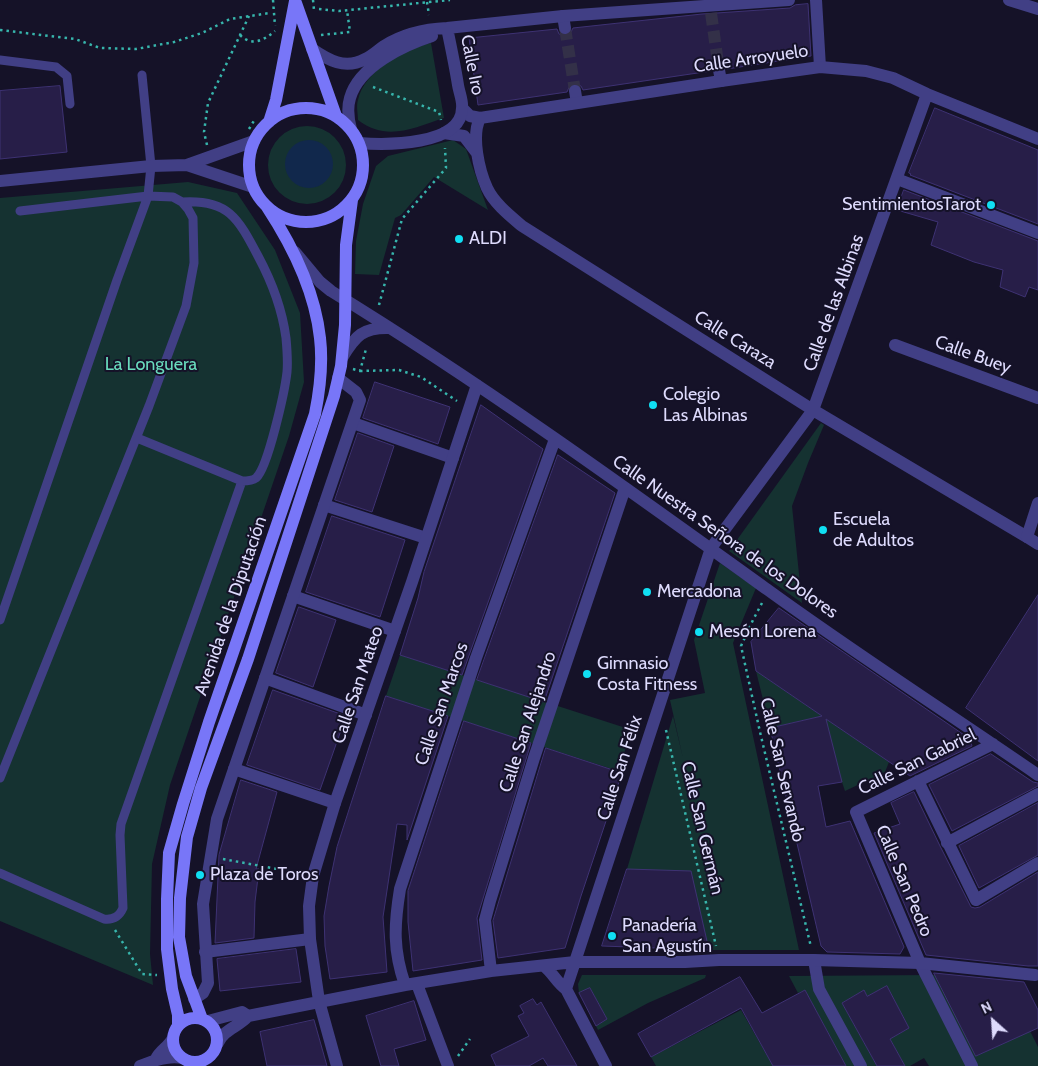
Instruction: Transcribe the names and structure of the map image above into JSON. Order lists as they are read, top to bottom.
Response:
{
  "streets": {
    "main road": ["Avenida de la Diputación"],
    "street": [
      "Calle Arroyuelo",
      "Calle Iro",
      "Calle de las Albinas",
      "Calle Caraza",
      "Calle Buey",
      "Calle Nuestra Señora de los Dolores",
      "Calle San Mateo",
      "Calle San Marcos",
      "Calle San Alejandro",
      "Calle San Gabriel",
      "Calle San Félix",
      "Calle San Pedro"
    ],
    "path": ["Calle San Servando", "Calle San Germán"]
  },
  "crossings": [
    ["Calle Arroyuelo", "Calle de las Albinas"],
    ["Calle Arroyuelo", "Calle Caraza"],
    ["Calle Iro", "Avenida de la Diputación"],
    ["Calle de las Albinas", "Calle Caraza"],
    ["Calle de las Albinas", "Calle San Félix"],
    ["Calle Caraza", "Calle San Félix"],
    ["Calle Nuestra Señora de los Dolores", "Calle San Mateo"],
    ["Calle Nuestra Señora de los Dolores", "Calle San Marcos"],
    ["Calle Nuestra Señora de los Dolores", "Calle San Alejandro"],
    ["Calle Nuestra Señora de los Dolores", "Calle San Gabriel"],
    ["Calle Nuestra Señora de los Dolores", "Calle San Félix"],
    ["Calle Nuestra Señora de los Dolores", "Calle San Servando"],
    ["Calle San Gabriel", "Calle San Pedro"],
    ["Calle San Félix", "Calle San Germán"]
  ],
  "parks": ["La Longuera"],
  "places": [
    "SentimientosTarot",
    "ALDI",
    "Colegio Las Albinas",
    "Escuela de Adultos",
    "Mercadona",
    "Mesón Lorena",
    "Gimnasio Costa Fitness",
    "Plaza de Toros",
    "Panadería San Agustín"
  ],
  "north": "top left"
}
